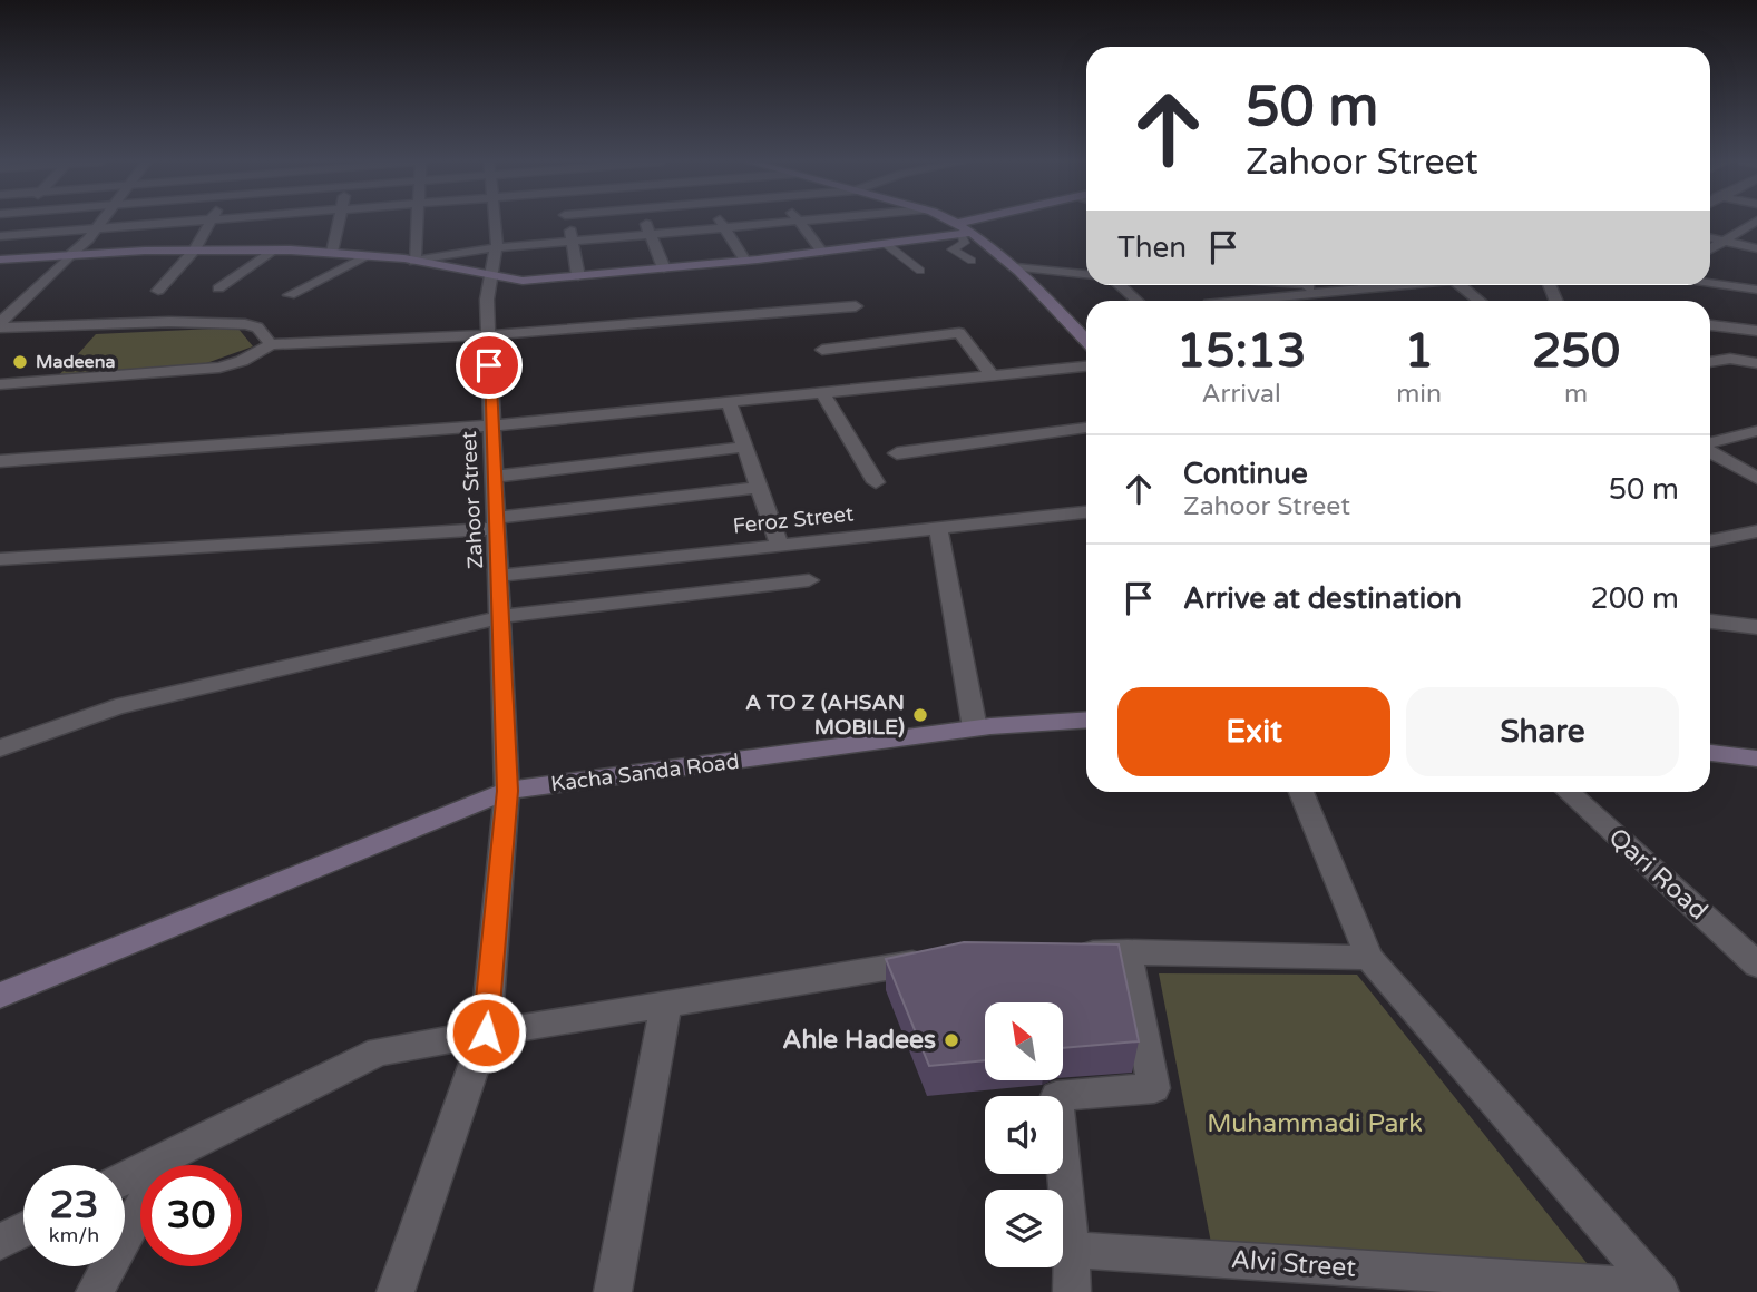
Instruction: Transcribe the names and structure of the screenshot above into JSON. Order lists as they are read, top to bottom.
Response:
{
  "streets": {
    "main road": ["Kacha Sanda Road"],
    "street": [
      "Zahoor Street",
      "Feroz Street",
      "Qari Road",
      "Alvi Street"
    ]
  },
  "crossings": [
    ["Zahoor Street", "Feroz Street"],
    ["Zahoor Street", "Kacha Sanda Road"]
  ],
  "parks": ["Muhammadi Park"],
  "places": ["Madeena", "A TO Z (AHSAN MOBILE)", "Ahle Hadees"],
  "north": "top left",
  "page": {
    "turn": ["50 m", "Zahoor Street"],
    "then": "Then",
    "eta": [
      "15:13",
      "Arrival",
      "1",
      "min",
      "250",
      "m"
    ],
    "list": [
      {
        "name": "Continue",
        "note": "Zahoor Street",
        "value": "50 m"
      },
      {
        "name": "Arrive at destination",
        "value": "200 m"
      }
    ],
    "buttons": ["Exit", "Share"],
    "speed": "23 km/h",
    "limit": "30"
  }
}
